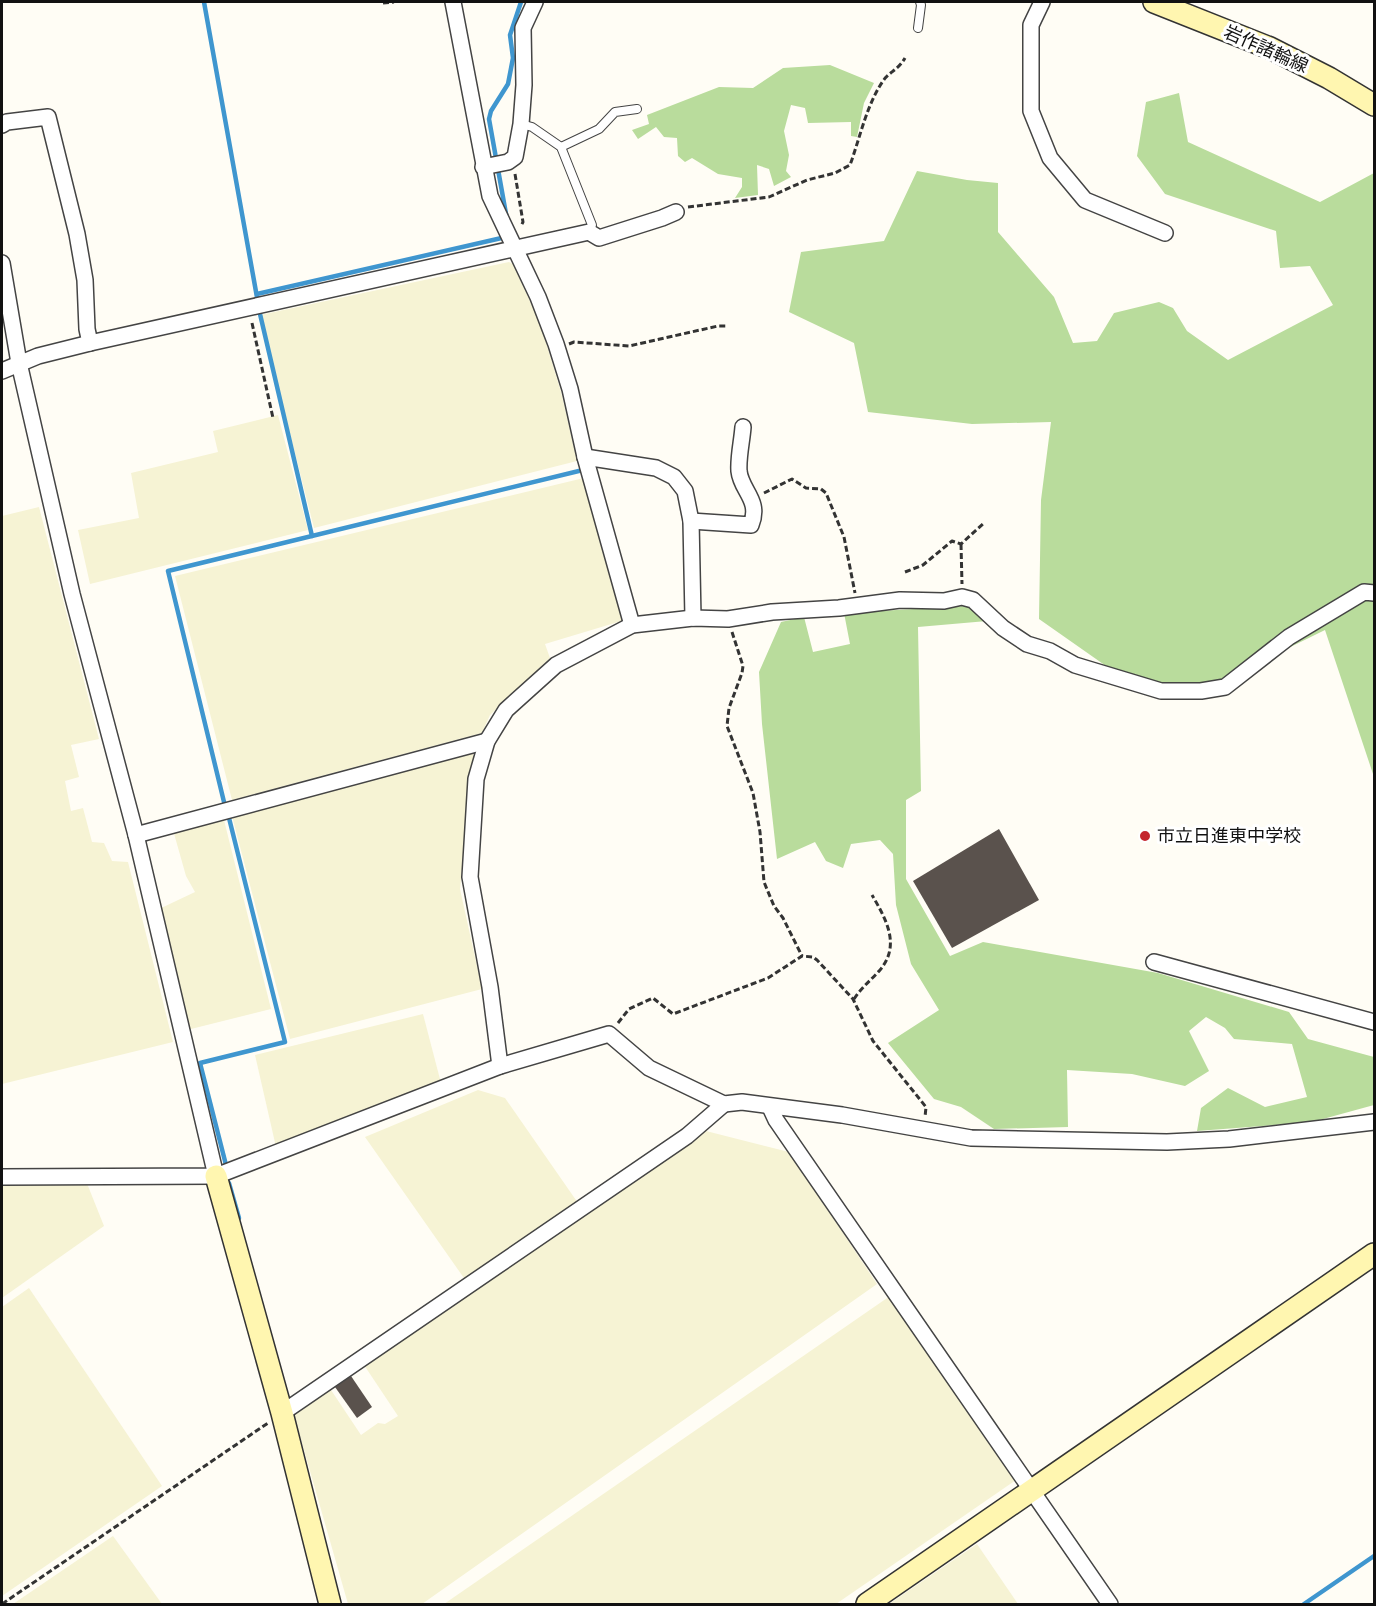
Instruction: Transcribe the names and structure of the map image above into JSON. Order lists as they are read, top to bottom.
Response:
{
  "streets": {
    "street": ["岩作諸輪線"]
  },
  "places": ["市立日進東中学校"]
}
